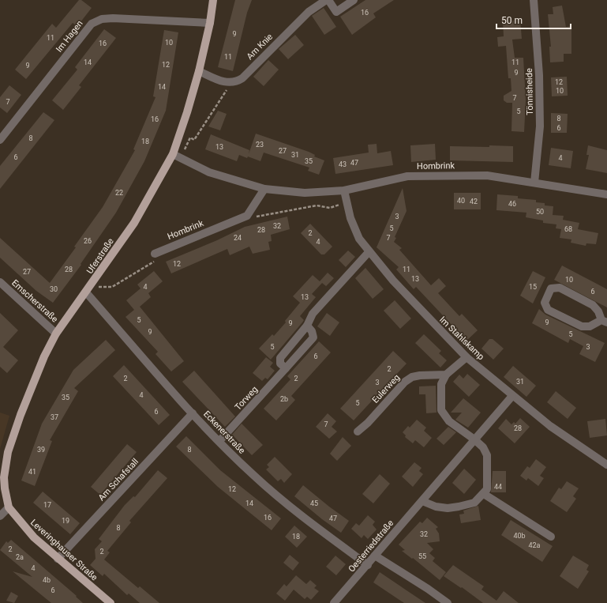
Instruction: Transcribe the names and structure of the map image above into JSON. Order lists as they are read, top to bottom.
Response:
{
  "streets": {
    "main road": ["Uferstraße", "Leveringhauser Straße"],
    "street": [
      "Im Hagen",
      "Am Knie",
      "Tönnisheide",
      "Hombrink",
      "Emscherstraße",
      "Im Stahlskamp",
      "Eulerweg",
      "Torweg",
      "Eckenerstraße",
      "Am Schafstall",
      "Oesterriedstraße"
    ]
  },
  "crossings": [
    ["Im Hagen", "Uferstraße"],
    ["Tönnisheide", "Hombrink"],
    ["Hombrink", "Uferstraße"],
    ["Hombrink", "Im Stahlskamp"],
    ["Uferstraße", "Emscherstraße"],
    ["Uferstraße", "Eckenerstraße"],
    ["Uferstraße", "Leveringhauser Straße"],
    ["Im Stahlskamp", "Oesterriedstraße"],
    ["Torweg", "Eckenerstraße"],
    ["Eckenerstraße", "Am Schafstall"],
    ["Eckenerstraße", "Oesterriedstraße"],
    ["Am Schafstall", "Leveringhauser Straße"]
  ],
  "house_numbers": [
    "16",
    "9",
    "11",
    "10",
    "16",
    "11",
    "14",
    "11",
    "12",
    "9",
    "9",
    "12",
    "14",
    "10",
    "7",
    "7",
    "5",
    "8",
    "16",
    "6",
    "8",
    "18",
    "23",
    "13",
    "27",
    "31",
    "6",
    "4",
    "35",
    "47",
    "43",
    "22",
    "40",
    "42",
    "46",
    "50",
    "3",
    "32",
    "5",
    "68",
    "28",
    "2",
    "24",
    "7",
    "26",
    "4",
    "12",
    "28",
    "11",
    "27",
    "13",
    "10",
    "4",
    "15",
    "30",
    "6",
    "13",
    "5",
    "9",
    "9",
    "9",
    "5",
    "5",
    "3",
    "6",
    "2",
    "2",
    "2",
    "31",
    "3",
    "4",
    "35",
    "2b",
    "5",
    "6",
    "37",
    "7",
    "28",
    "39",
    "8",
    "41",
    "44",
    "12",
    "14",
    "45",
    "17",
    "16",
    "47",
    "19",
    "8",
    "32",
    "40b",
    "18",
    "42a",
    "2",
    "2",
    "55",
    "2a",
    "4",
    "4b",
    "6"
  ],
  "scale_bar": "50 m"
}
